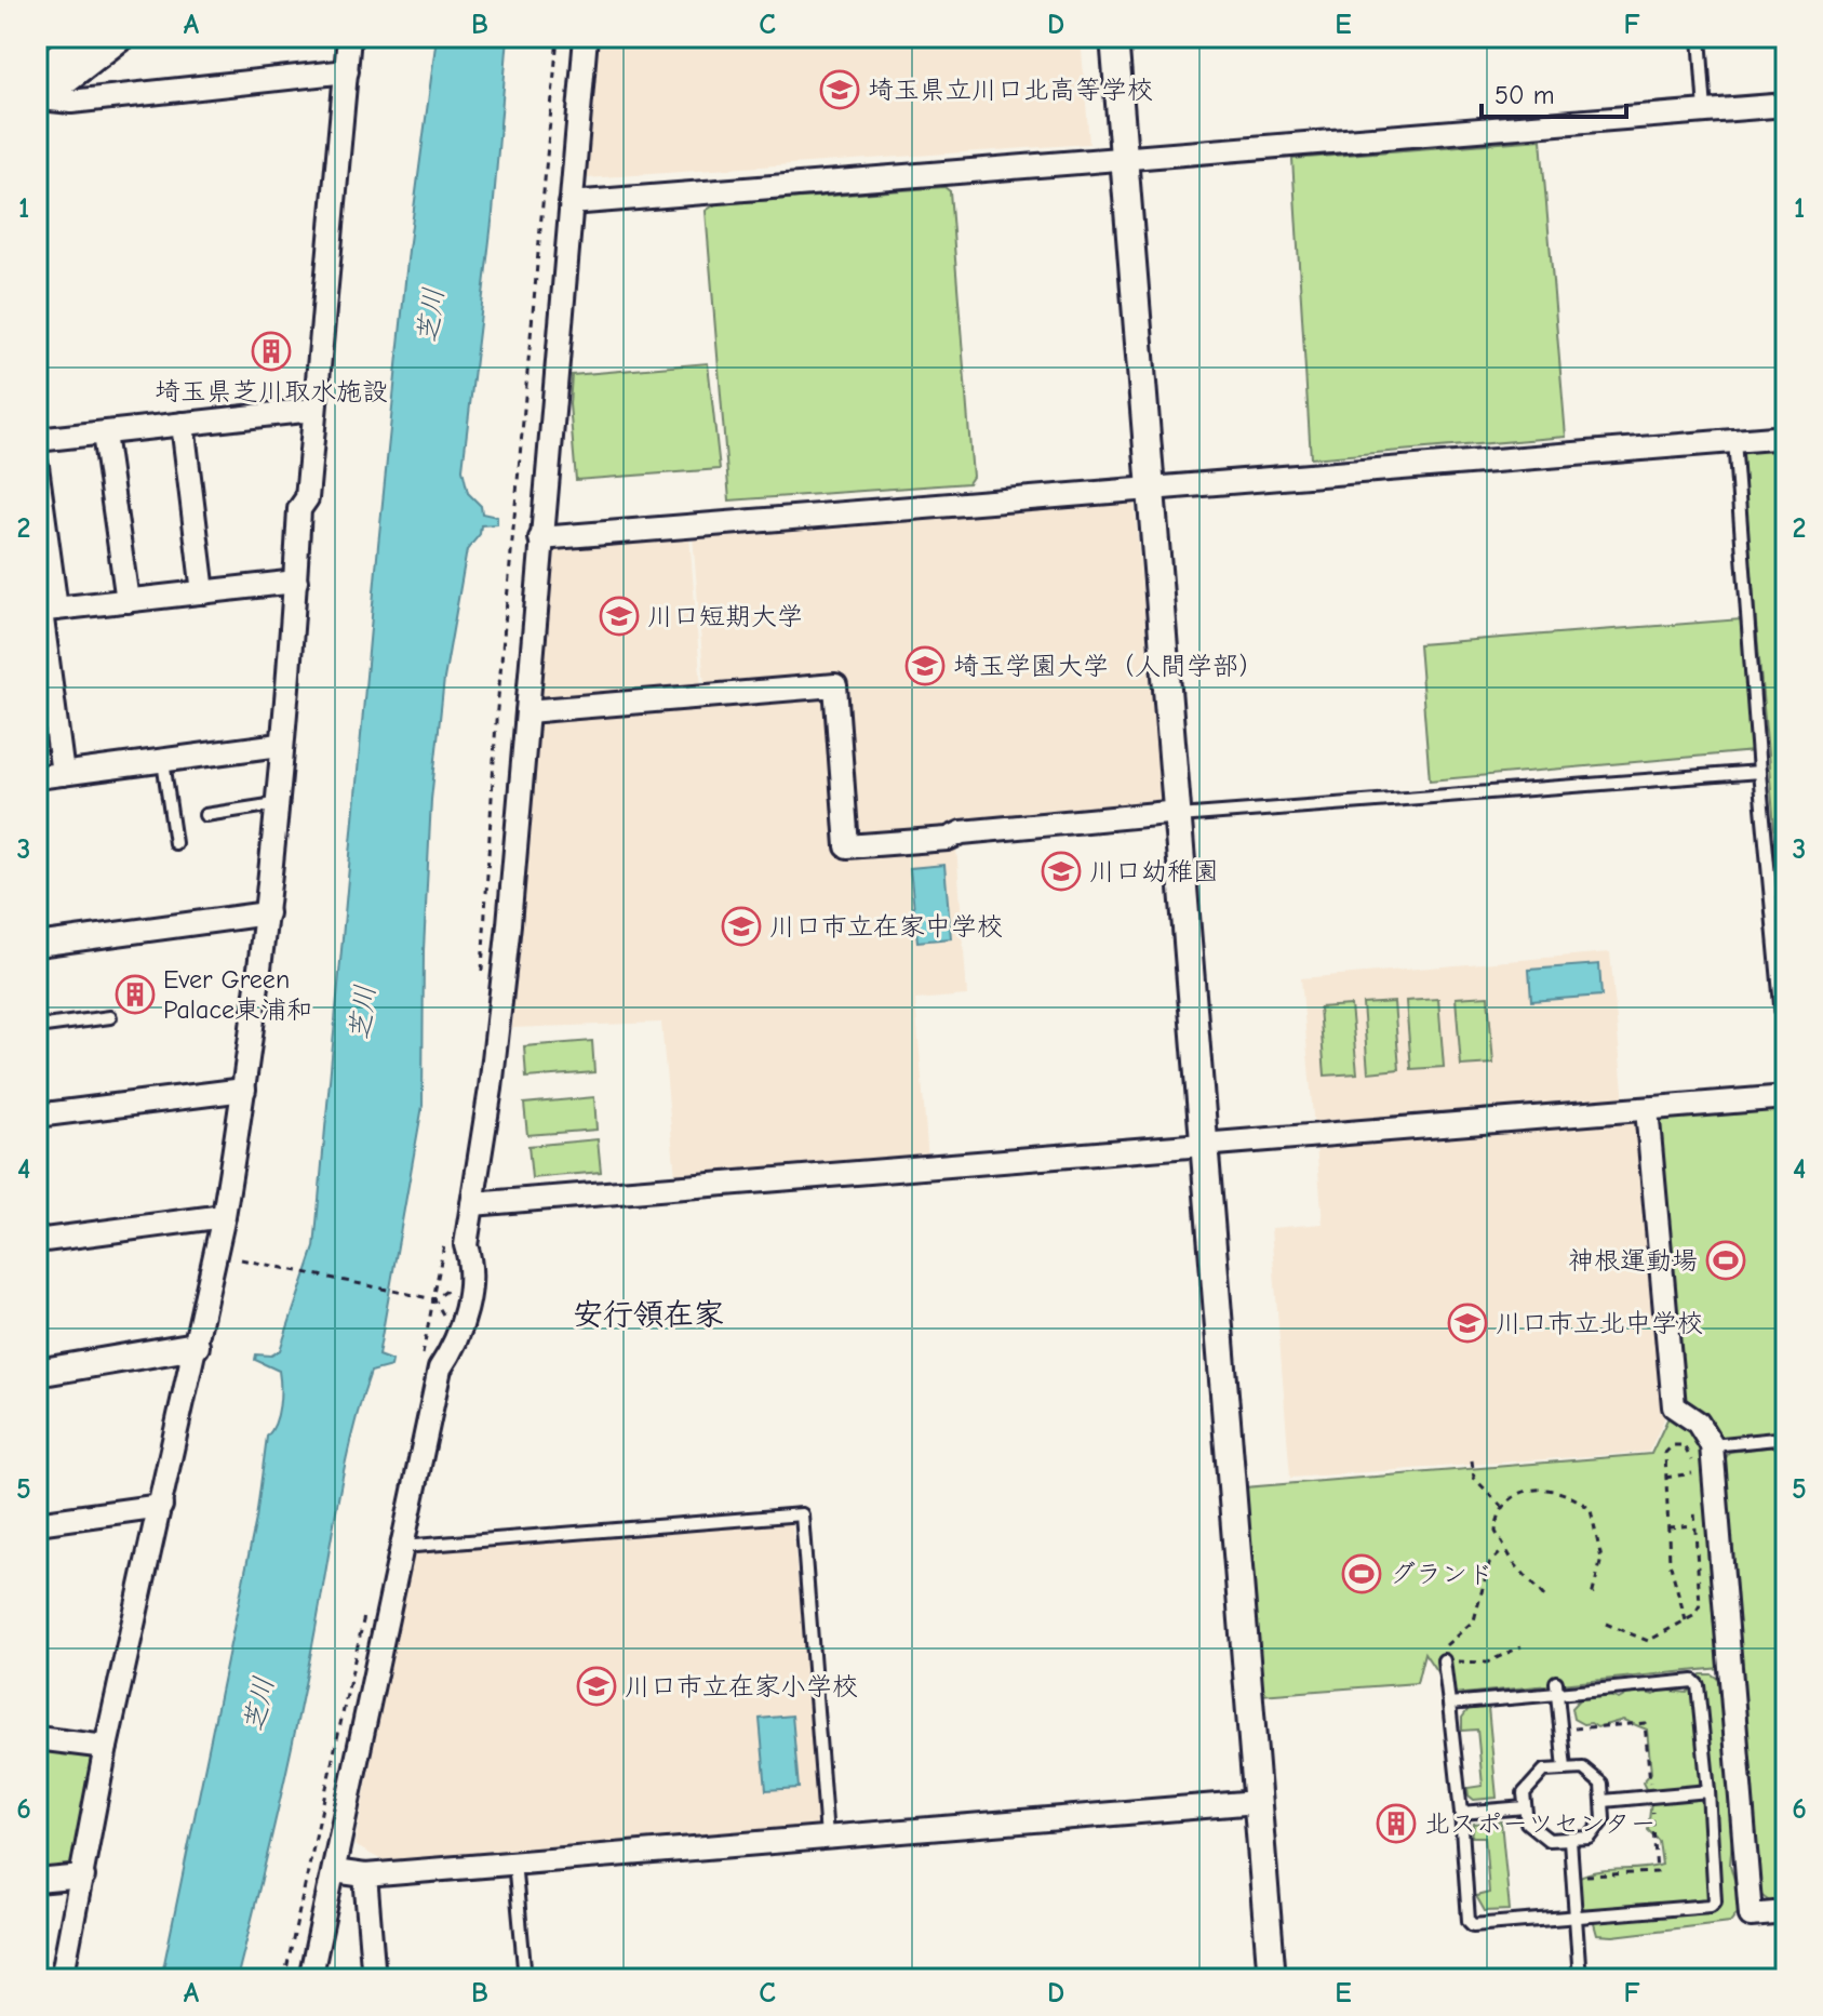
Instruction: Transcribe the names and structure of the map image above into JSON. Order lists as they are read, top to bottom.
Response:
{
  "districts": ["安行領在家"],
  "water": ["芝川"],
  "places": {
    "school or university": [
      "埼玉県立川口北高等学校",
      "川口短期大学",
      "埼玉学園大学（人間学部）",
      "川口幼稚園",
      "川口市立在家中学校",
      "川口市立北中学校",
      "川口市立在家小学校"
    ],
    "building": ["埼玉県芝川取水施設", "Ever Green Palace東浦和", "北スポーツセンター"],
    "sports": ["神根運動場", "グランド"]
  },
  "scale_bar": "50 m",
  "grid": {
    "columns": [
      "A",
      "B",
      "C",
      "D",
      "E",
      "F"
    ],
    "rows": [
      "1",
      "2",
      "3",
      "4",
      "5",
      "6"
    ]
  }
}
